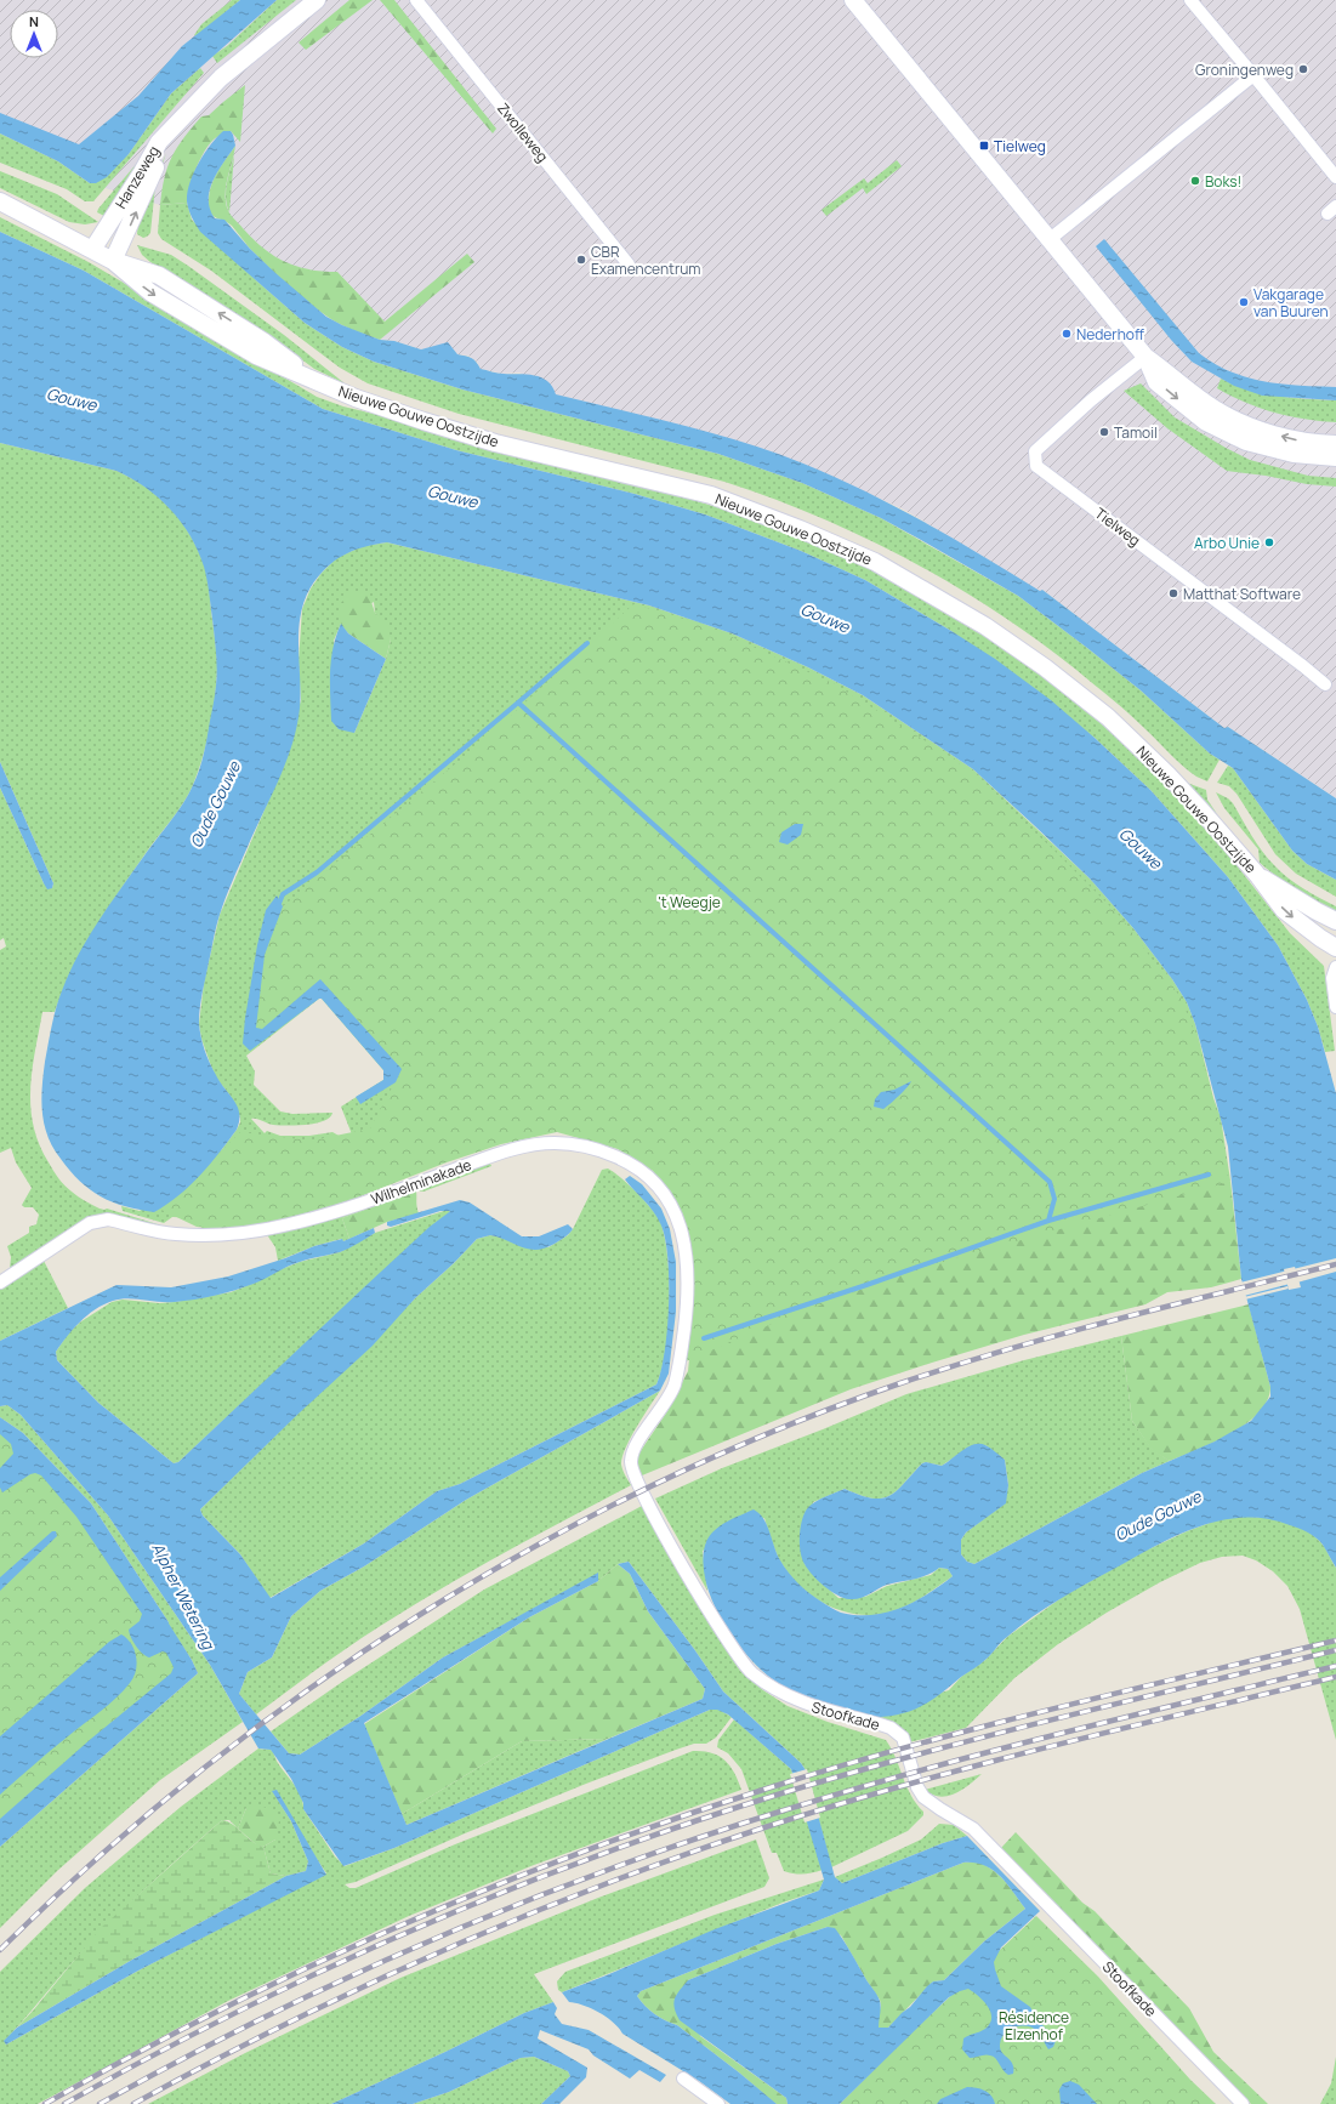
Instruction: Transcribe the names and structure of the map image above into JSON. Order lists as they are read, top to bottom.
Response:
{
  "streets": {
    "main road": ["Hanzeweg", "Nieuwe Gouwe Oostzijde"],
    "street": [
      "Zwolleweg",
      "Tielweg",
      "Wilhelminakade",
      "Stoofkade"
    ]
  },
  "crossings": [
    ["Hanzeweg", "Nieuwe Gouwe Oostzijde"],
    ["Wilhelminakade", "Stoofkade"]
  ],
  "water": ["Gouwe", "Oude Gouwe", "Alpher Wetering"],
  "parks": ["'t Weegje", "Résidence Elzenhof"],
  "places": {
    "other": [
      "Groningenweg",
      "Boks!",
      "CBR Examencentrum",
      "Vakgarage van Buuren",
      "Nederhoff",
      "Tamoil",
      "Arbo Unie",
      "Matthat Software"
    ],
    "transit": ["Tielweg"]
  },
  "north": "top"
}
